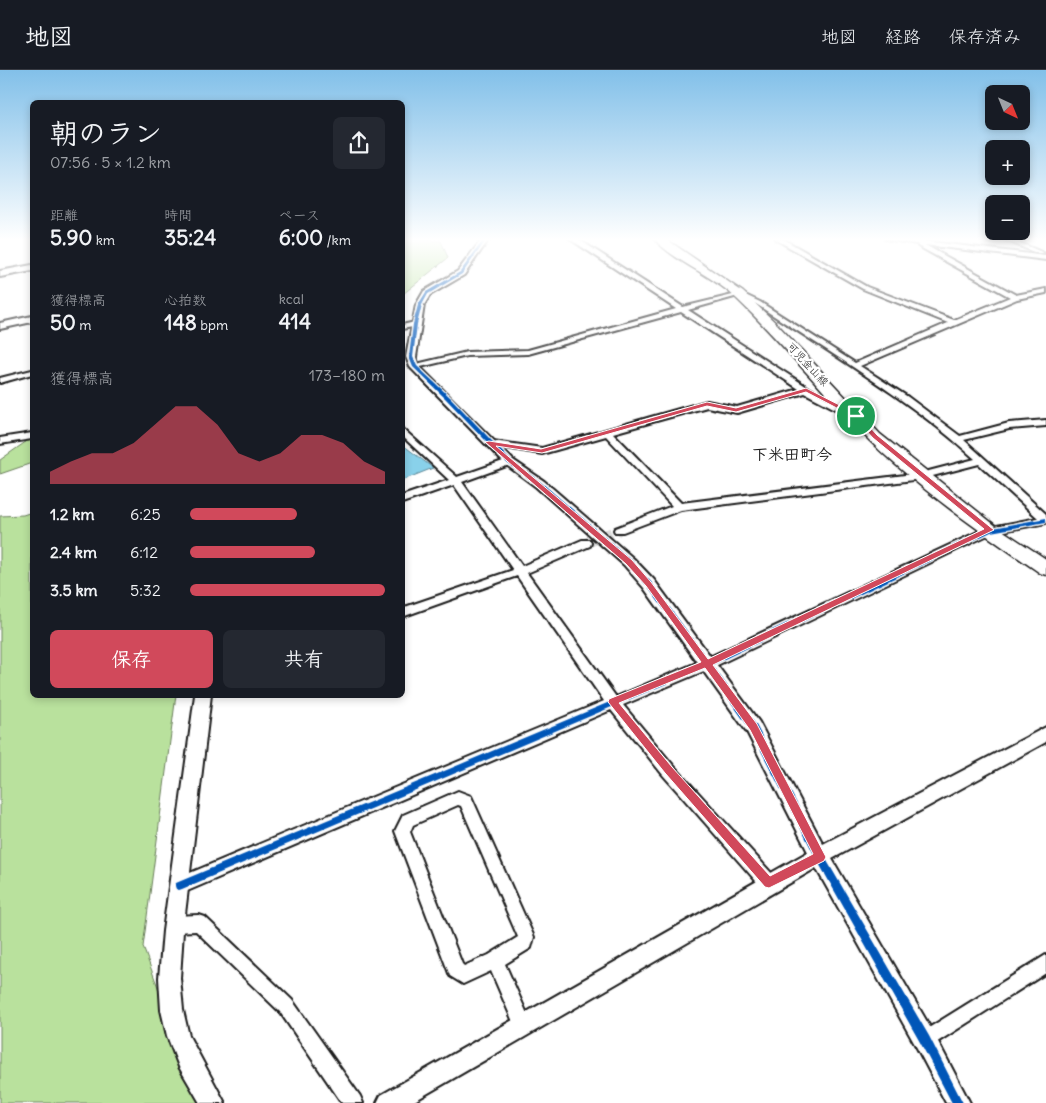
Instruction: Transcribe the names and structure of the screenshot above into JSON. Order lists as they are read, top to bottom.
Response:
{
  "streets": {
    "main road": ["可児金山線"]
  },
  "districts": ["下米田町今"],
  "north": "bottom right",
  "page": {
    "header": "地図",
    "nav": ["地図", "経路", "保存済み"],
    "map_buttons": ["+", "−"],
    "heading": ["朝のラン", "07:56 · 5 × 1.2 km"],
    "stats": [
      ["距離", "5.90 km"],
      ["時間", "35:24"],
      ["ペース", "6:00 /km"],
      ["獲得標高", "50 m"],
      ["心拍数", "148 bpm"],
      ["kcal", "414"]
    ],
    "chart": ["獲得標高", "173–180 m"],
    "list": [
      {
        "name": "1.2 km",
        "note": "6:25"
      },
      {
        "name": "2.4 km",
        "note": "6:12"
      },
      {
        "name": "3.5 km",
        "note": "5:32"
      }
    ],
    "buttons": ["保存", "共有"]
  }
}
